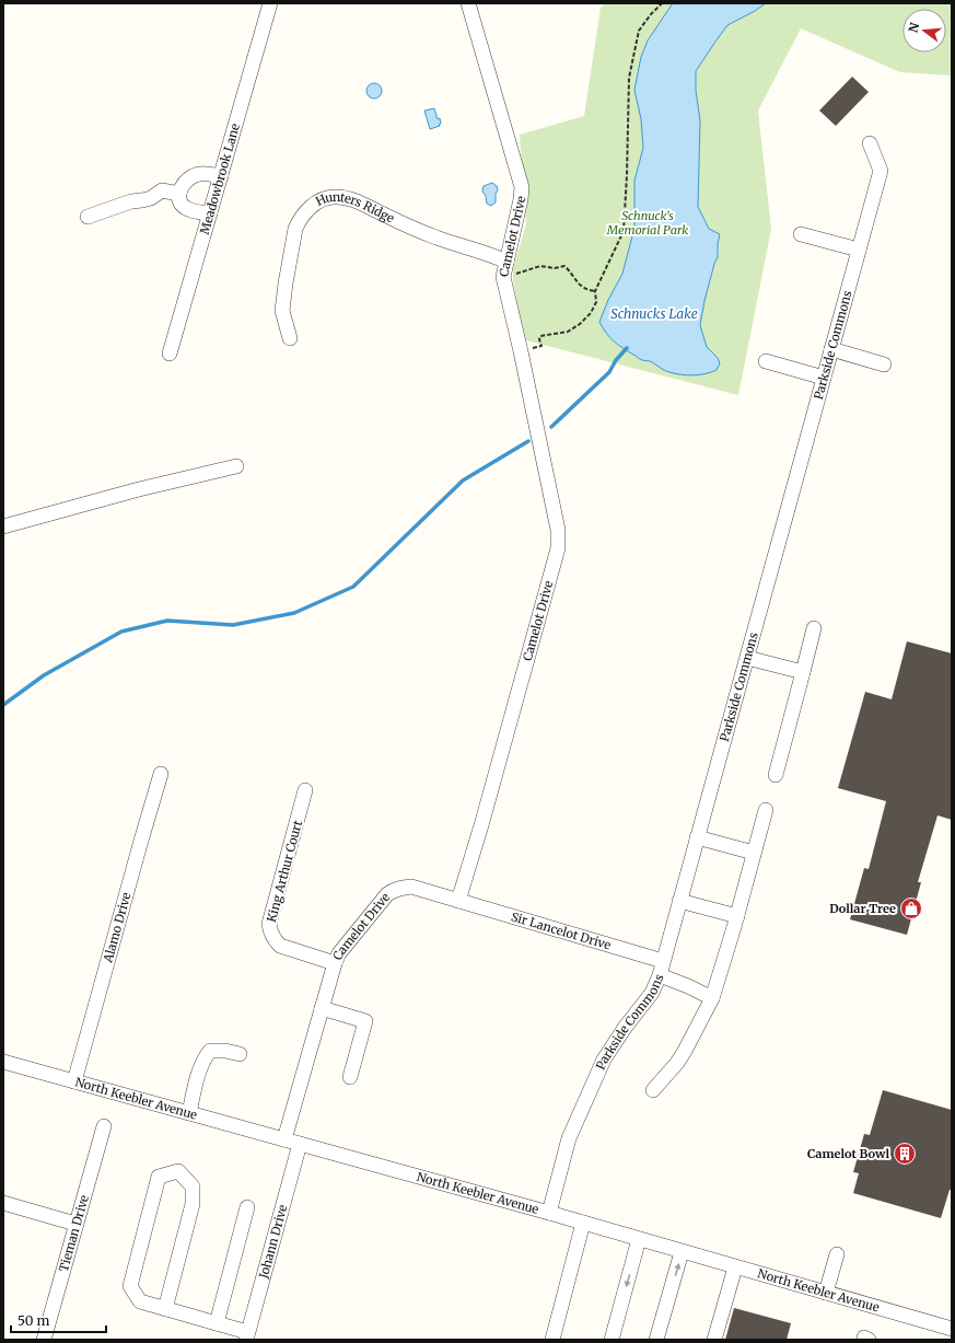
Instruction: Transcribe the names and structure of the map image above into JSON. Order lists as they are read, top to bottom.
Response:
{
  "streets": {
    "street": [
      "Meadowbrook Lane",
      "Hunters Ridge",
      "Camelot Drive",
      "Parkside Commons",
      "King Arthur Court",
      "Alamo Drive",
      "Sir Lancelot Drive",
      "North Keebler Avenue",
      "Tieman Drive",
      "Johann Drive"
    ]
  },
  "crossings": [
    ["Hunters Ridge", "Camelot Drive"],
    ["Camelot Drive", "King Arthur Court"],
    ["Camelot Drive", "Sir Lancelot Drive"],
    ["Camelot Drive", "North Keebler Avenue"],
    ["Parkside Commons", "Sir Lancelot Drive"],
    ["Parkside Commons", "North Keebler Avenue"],
    ["Alamo Drive", "North Keebler Avenue"],
    ["North Keebler Avenue", "Johann Drive"]
  ],
  "water": ["Schnucks Lake"],
  "parks": ["Schnuck's Memorial Park"],
  "places": {
    "shop": ["Dollar Tree"],
    "building": ["Camelot Bowl"]
  },
  "scale_bar": "50 m",
  "north": "left"
}
